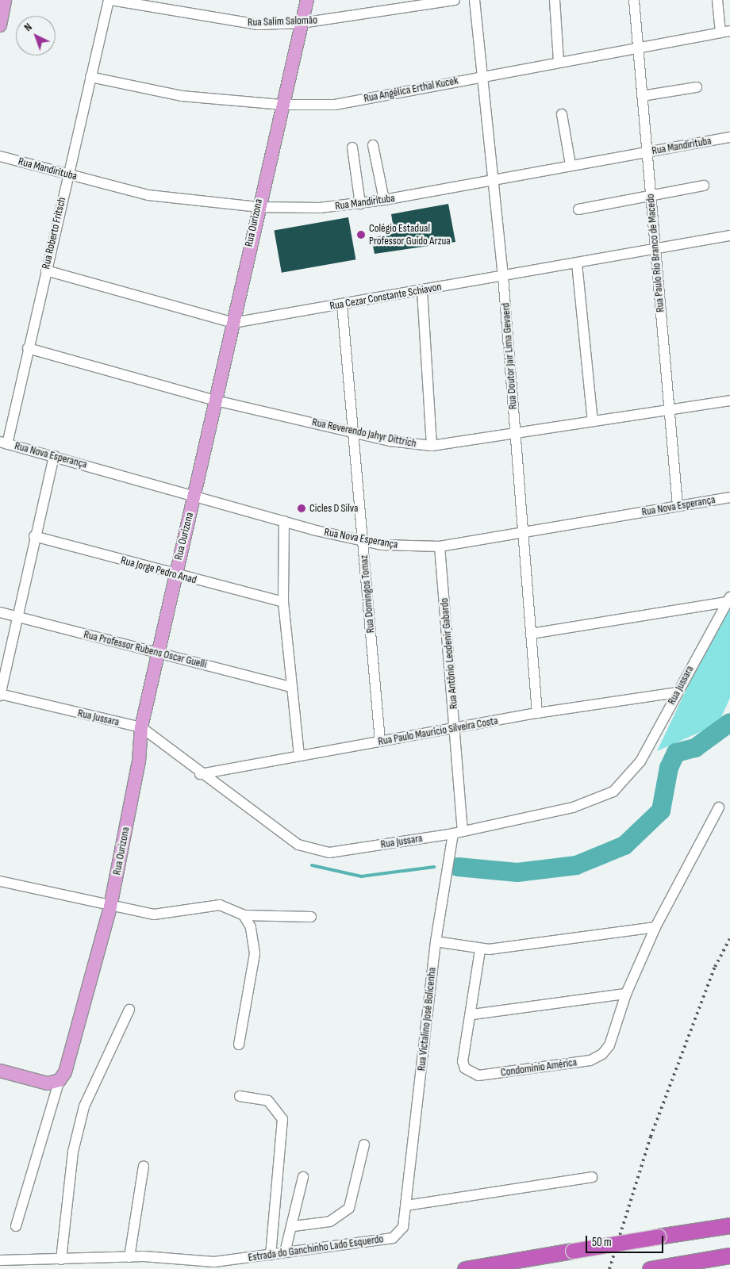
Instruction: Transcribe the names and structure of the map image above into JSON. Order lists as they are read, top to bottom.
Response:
{
  "streets": {
    "main road": ["Rua Ourizona"],
    "street": [
      "Rua Salim Salomão",
      "Rua Angélica Erthal Kucek",
      "Rua Mandirituba",
      "Rua Roberto Fritsch",
      "Rua Paulo Rio Branco de Macedo",
      "Rua Cezar Constante Schiavon",
      "Rua Doutor Jair Lima Gevaerd",
      "Rua Reverendo Jahyr Dittrich",
      "Rua Nova Esperança",
      "Rua Jorge Pedro Anad",
      "Rua Domingos Tomaz",
      "Rua Professor Rubens Oscar Guelli",
      "Rua Antônio Leodenir Gabardo",
      "Rua Jussara",
      "Rua Paulo Maurício Silveira Costa",
      "Rua Victalino José Bolicenha",
      "Condomínio América",
      "Estrada do Ganchinho Lado Esquerdo"
    ]
  },
  "crossings": [
    ["Rua Salim Salomão", "Rua Ourizona"],
    ["Rua Salim Salomão", "Rua Roberto Fritsch"],
    ["Rua Angélica Erthal Kucek", "Rua Ourizona"],
    ["Rua Angélica Erthal Kucek", "Rua Roberto Fritsch"],
    ["Rua Angélica Erthal Kucek", "Rua Paulo Rio Branco de Macedo"],
    ["Rua Angélica Erthal Kucek", "Rua Doutor Jair Lima Gevaerd"],
    ["Rua Mandirituba", "Rua Ourizona"],
    ["Rua Mandirituba", "Rua Roberto Fritsch"],
    ["Rua Mandirituba", "Rua Paulo Rio Branco de Macedo"],
    ["Rua Mandirituba", "Rua Doutor Jair Lima Gevaerd"],
    ["Rua Ourizona", "Rua Cezar Constante Schiavon"],
    ["Rua Ourizona", "Rua Reverendo Jahyr Dittrich"],
    ["Rua Ourizona", "Rua Nova Esperança"],
    ["Rua Ourizona", "Rua Jorge Pedro Anad"],
    ["Rua Ourizona", "Rua Professor Rubens Oscar Guelli"],
    ["Rua Ourizona", "Rua Jussara"],
    ["Rua Roberto Fritsch", "Rua Cezar Constante Schiavon"],
    ["Rua Roberto Fritsch", "Rua Reverendo Jahyr Dittrich"],
    ["Rua Roberto Fritsch", "Rua Nova Esperança"],
    ["Rua Paulo Rio Branco de Macedo", "Rua Cezar Constante Schiavon"],
    ["Rua Paulo Rio Branco de Macedo", "Rua Reverendo Jahyr Dittrich"],
    ["Rua Paulo Rio Branco de Macedo", "Rua Nova Esperança"],
    ["Rua Cezar Constante Schiavon", "Rua Doutor Jair Lima Gevaerd"],
    ["Rua Cezar Constante Schiavon", "Rua Domingos Tomaz"],
    ["Rua Doutor Jair Lima Gevaerd", "Rua Reverendo Jahyr Dittrich"],
    ["Rua Doutor Jair Lima Gevaerd", "Rua Nova Esperança"],
    ["Rua Doutor Jair Lima Gevaerd", "Rua Paulo Maurício Silveira Costa"],
    ["Rua Reverendo Jahyr Dittrich", "Rua Domingos Tomaz"],
    ["Rua Nova Esperança", "Rua Domingos Tomaz"],
    ["Rua Nova Esperança", "Rua Antônio Leodenir Gabardo"],
    ["Rua Domingos Tomaz", "Rua Paulo Maurício Silveira Costa"],
    ["Rua Antônio Leodenir Gabardo", "Rua Jussara"],
    ["Rua Antônio Leodenir Gabardo", "Rua Paulo Maurício Silveira Costa"],
    ["Rua Antônio Leodenir Gabardo", "Rua Victalino José Bolicenha"],
    ["Rua Jussara", "Rua Paulo Maurício Silveira Costa"],
    ["Rua Jussara", "Rua Victalino José Bolicenha"],
    ["Rua Victalino José Bolicenha", "Estrada do Ganchinho Lado Esquerdo"]
  ],
  "places": ["Colégio Estadual Professor Guido Arzua", "Cicles D Silva"],
  "scale_bar": "50 m",
  "north": "top left"
}
